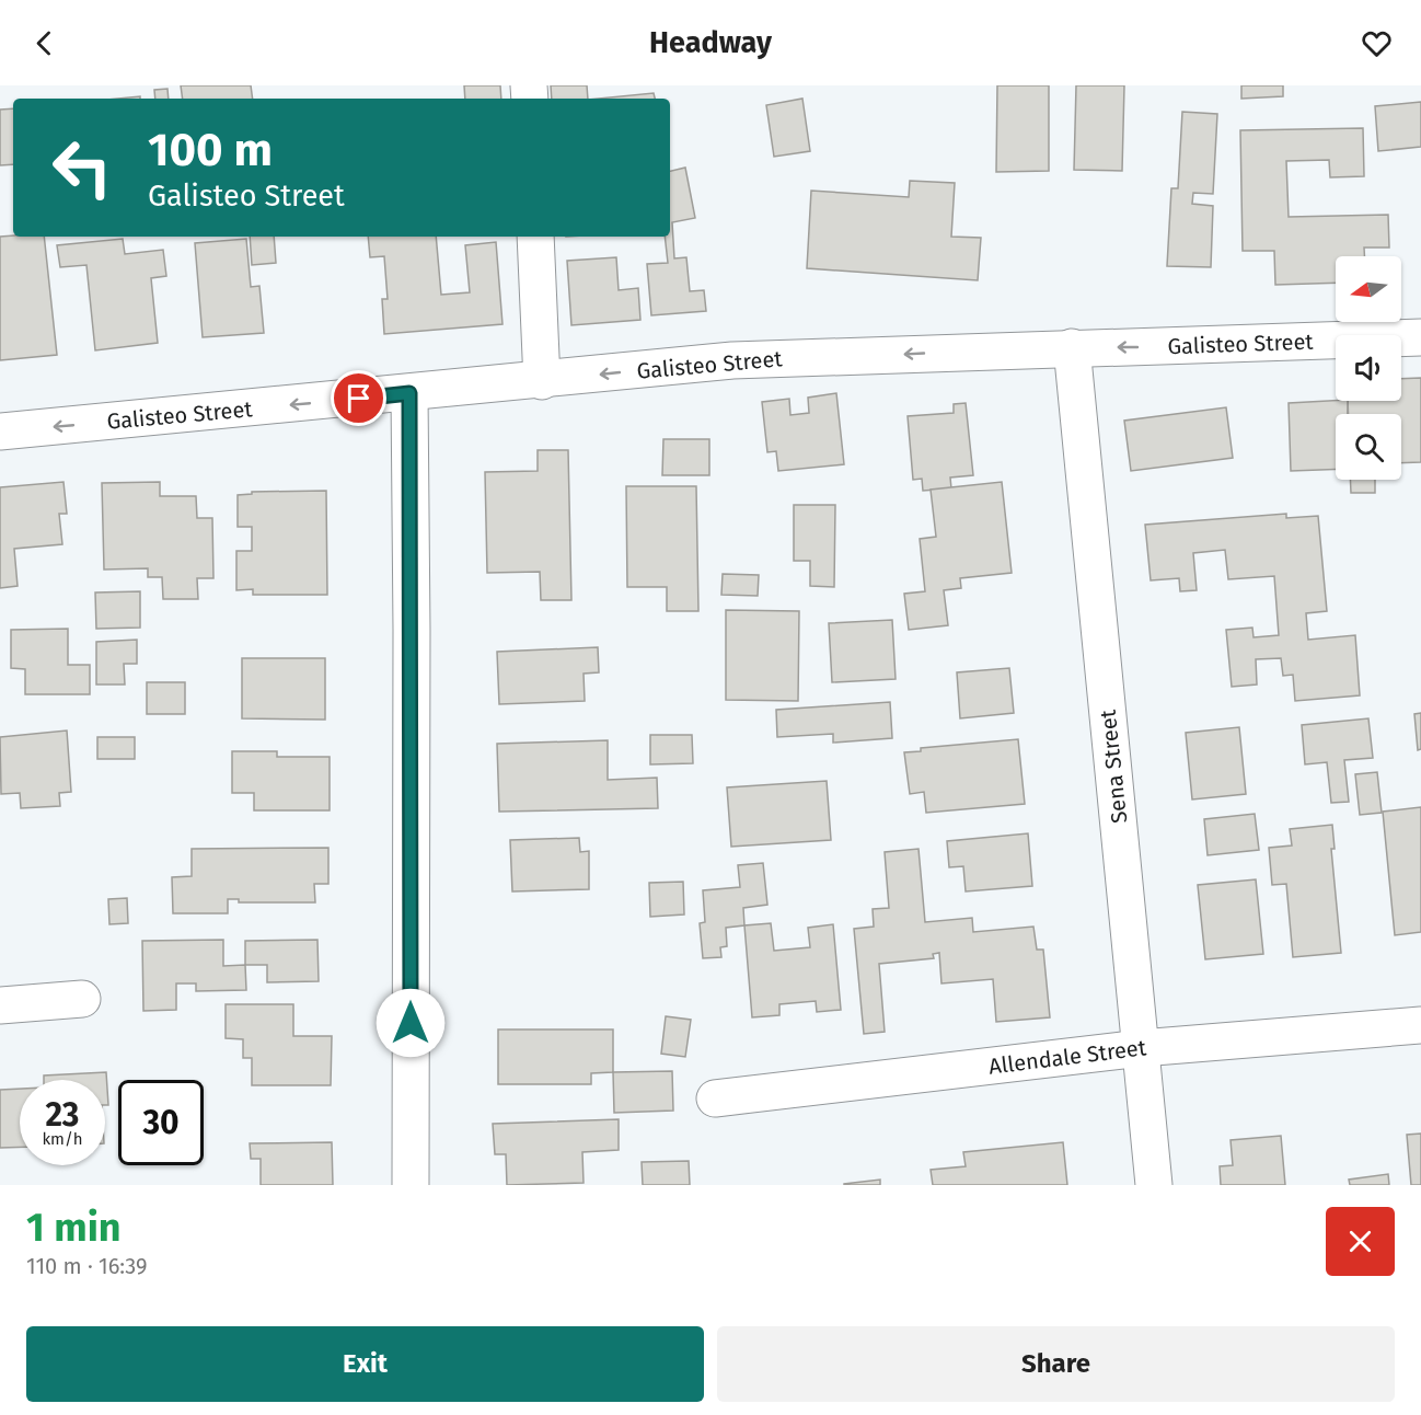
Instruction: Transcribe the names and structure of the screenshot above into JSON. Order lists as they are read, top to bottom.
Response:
{
  "streets": {
    "street": ["Galisteo Street", "Sena Street", "Allendale Street"]
  },
  "crossings": [
    ["Galisteo Street", "Sena Street"],
    ["Sena Street", "Allendale Street"]
  ],
  "one_way": ["Galisteo Street"],
  "north": "left",
  "page": {
    "header": "Headway",
    "turn": ["100 m", "Galisteo Street"],
    "speed": "23 km/h",
    "limit": "30",
    "heading": ["1 min", "110 m · 16:39"],
    "buttons": ["Exit", "Share"]
  }
}
